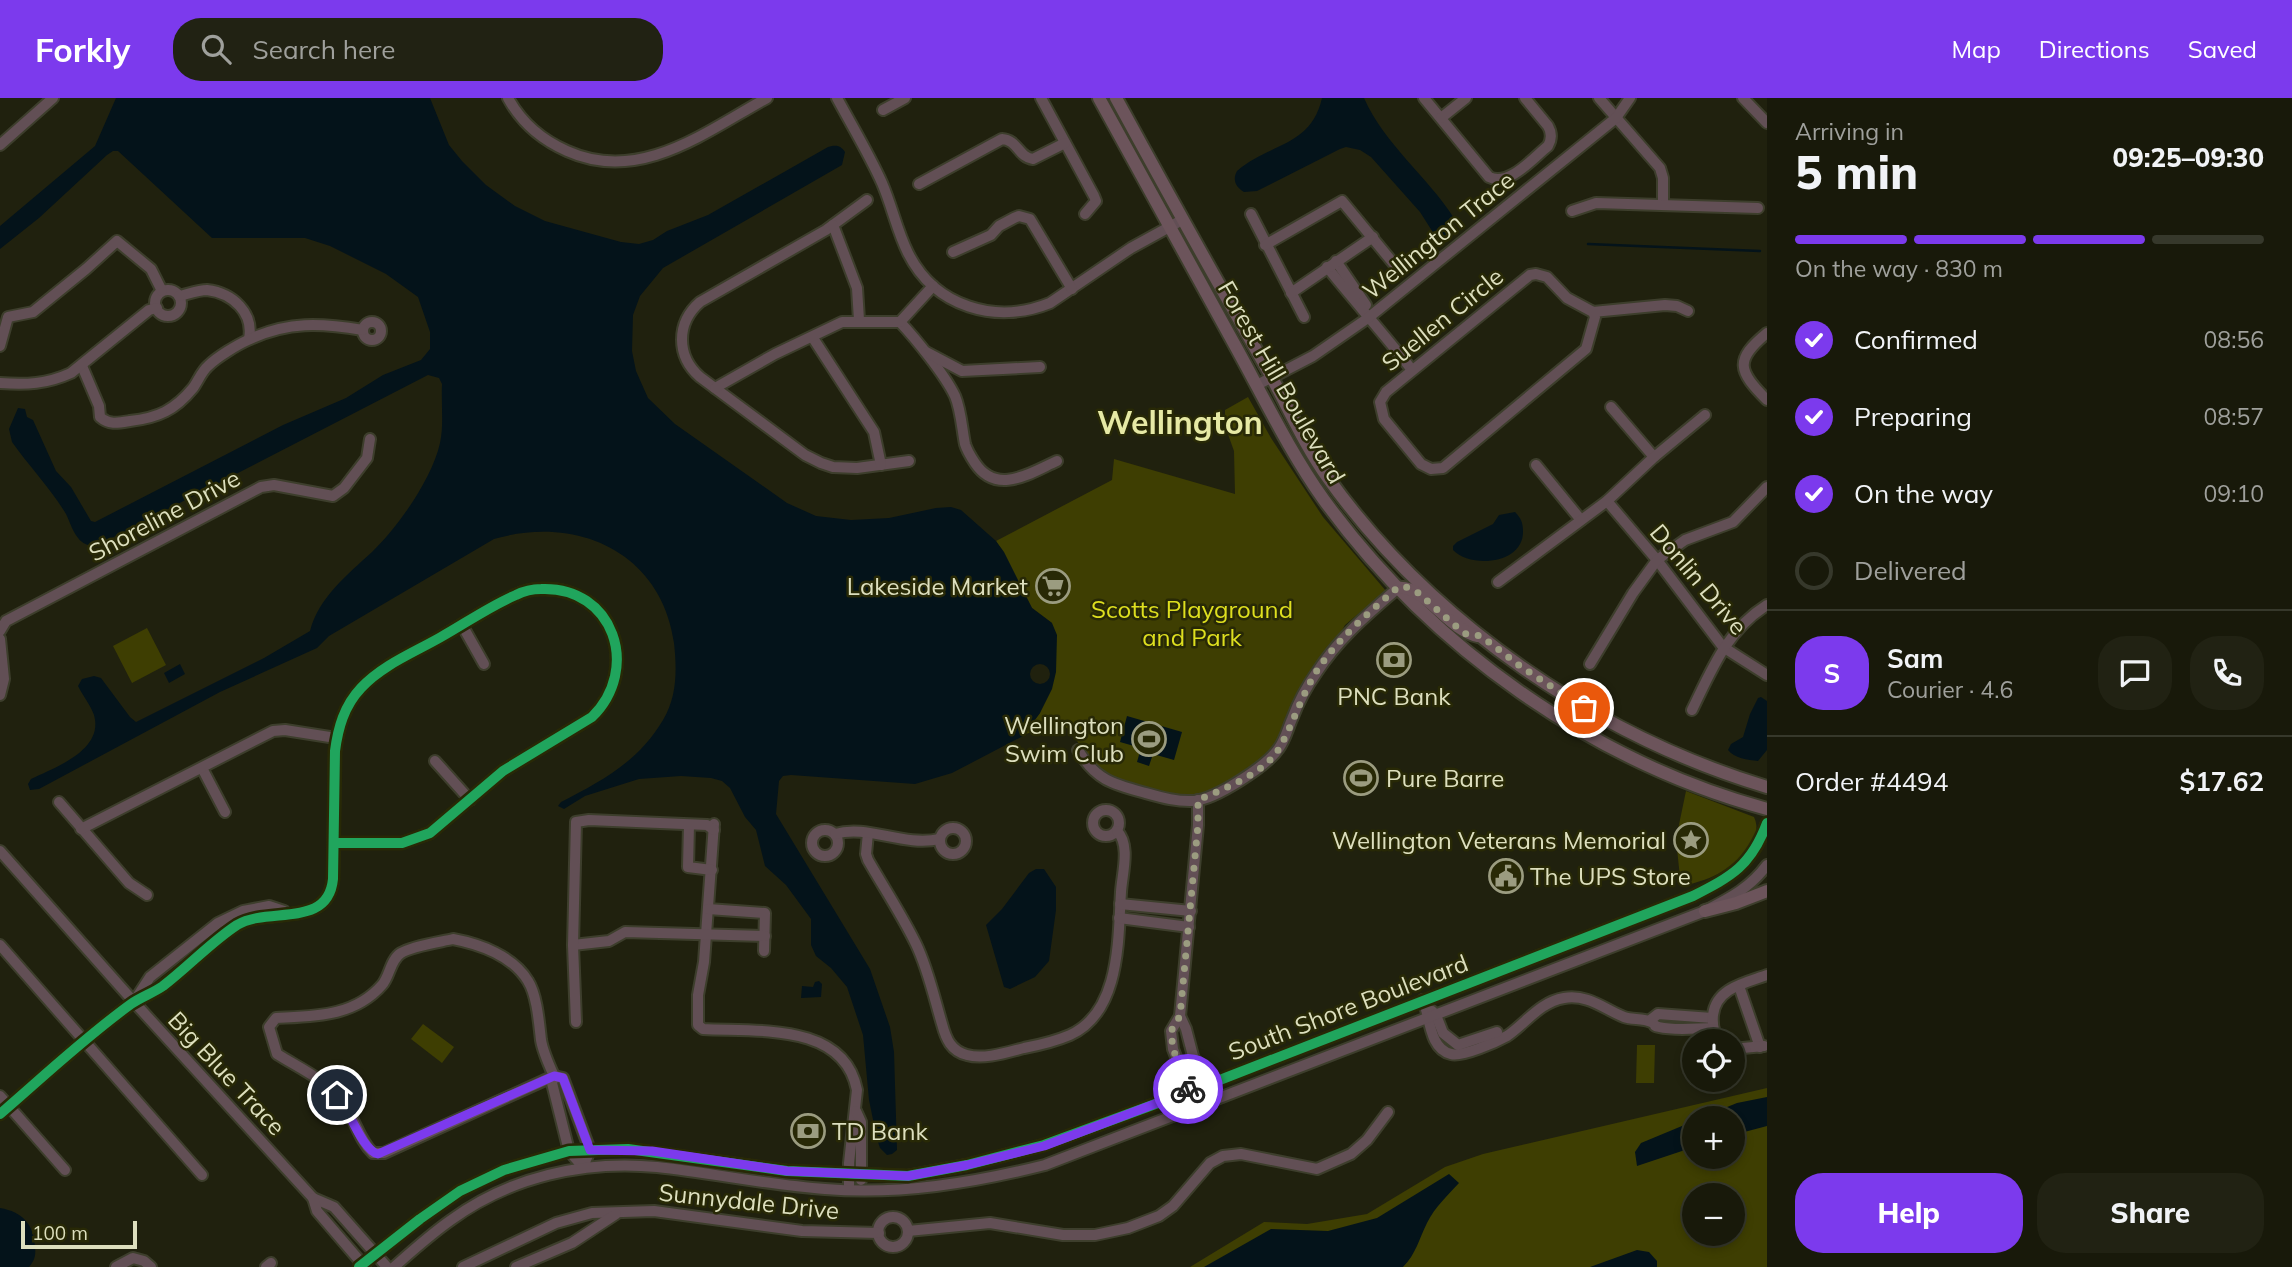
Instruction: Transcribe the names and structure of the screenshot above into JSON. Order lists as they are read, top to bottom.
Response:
{
  "streets": {
    "main road": ["Forest Hill Boulevard"],
    "street": [
      "Wellington Trace",
      "Suellen Circle",
      "Shoreline Drive",
      "Donlin Drive",
      "South Shore Boulevard",
      "Big Blue Trace",
      "Sunnydale Drive"
    ]
  },
  "crossings": [
    ["Wellington Trace", "Forest Hill Boulevard"],
    ["South Shore Boulevard", "Big Blue Trace"]
  ],
  "districts": ["Wellington"],
  "parks": ["Scotts Playground and Park"],
  "places": {
    "supermarket": ["Lakeside Market"],
    "bank": ["PNC Bank", "TD Bank"],
    "sports": ["Wellington Swim Club", "Pure Barre"],
    "place": ["Wellington Veterans Memorial"],
    "public building": ["The UPS Store"]
  },
  "scale_bar": "100 m",
  "page": {
    "header": "Forkly",
    "search": "Search here",
    "nav": ["Map", "Directions", "Saved"],
    "heading": ["5 min", "Arriving in", "09:25–09:30"],
    "panel": [
      "Sam",
      "Courier · 4.6",
      "Order #4494",
      "$17.62"
    ],
    "bar": "On the way · 830 m",
    "list": [
      ["Confirmed", "08:56"],
      ["Preparing", "08:57"],
      ["On the way", "09:10"],
      "Delivered"
    ],
    "round": "S",
    "map_buttons": ["+", "−"],
    "buttons": ["Help", "Share"],
    "scale": "100 m"
  }
}
